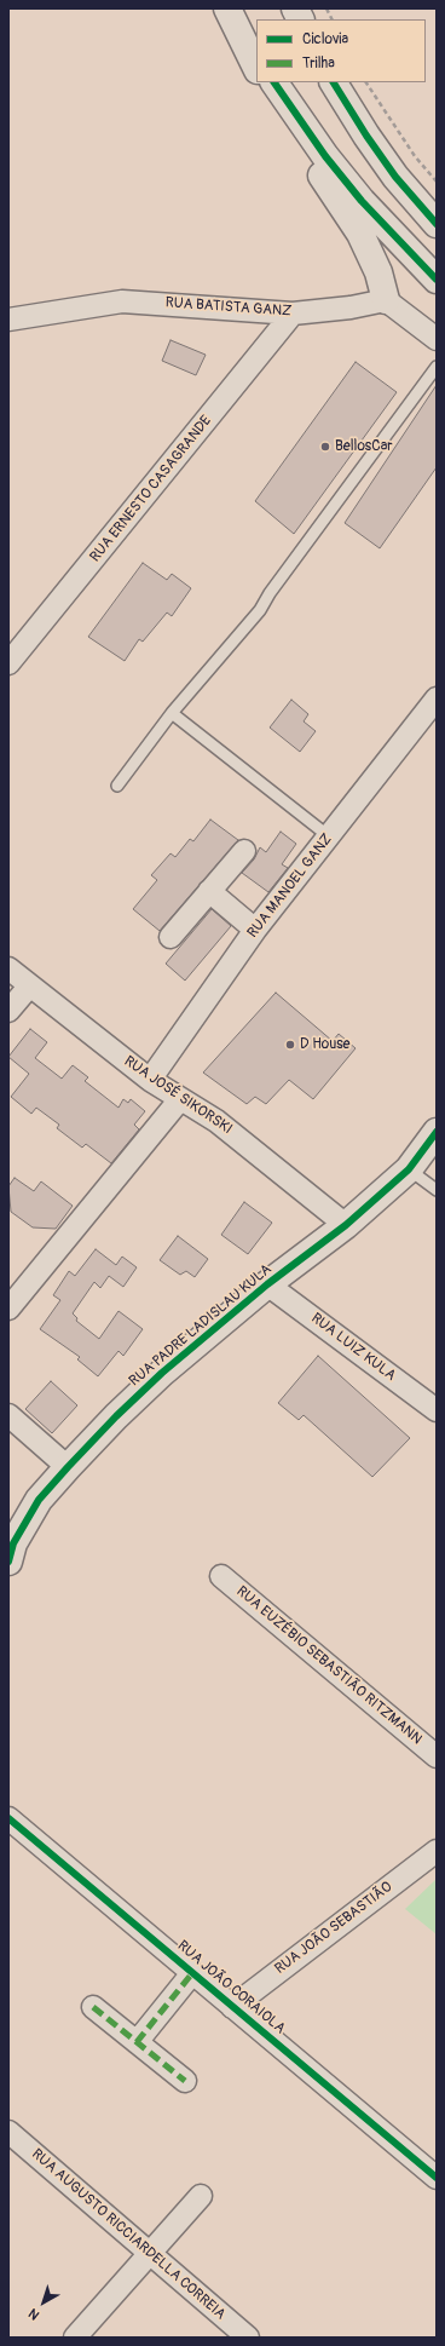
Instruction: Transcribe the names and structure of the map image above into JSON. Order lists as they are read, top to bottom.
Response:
{
  "streets": {
    "main road": ["RUA PADRE LADISLAU KULA"],
    "street": [
      "RUA BATISTA GANZ",
      "RUA ERNESTO CASAGRANDE",
      "RUA MANOEL GANZ",
      "RUA JOSÉ SIKORSKI",
      "RUA LUIZ KULA",
      "RUA EUZÉBIO SEBASTIÃO RITZMANN",
      "RUA JOÃO SEBASTIÃO",
      "RUA JOÃO CORAIOLA",
      "RUA AUGUSTO RICCIARDELLA CORREIA"
    ]
  },
  "crossings": [
    ["RUA BATISTA GANZ", "RUA ERNESTO CASAGRANDE"],
    ["RUA MANOEL GANZ", "RUA JOSÉ SIKORSKI"],
    ["RUA JOSÉ SIKORSKI", "RUA PADRE LADISLAU KULA"],
    ["RUA PADRE LADISLAU KULA", "RUA LUIZ KULA"],
    ["RUA JOÃO SEBASTIÃO", "RUA JOÃO CORAIOLA"]
  ],
  "places": ["BellosCar", "D House"],
  "legend": ["Ciclovia", "Trilha"],
  "north": "bottom left"
}
